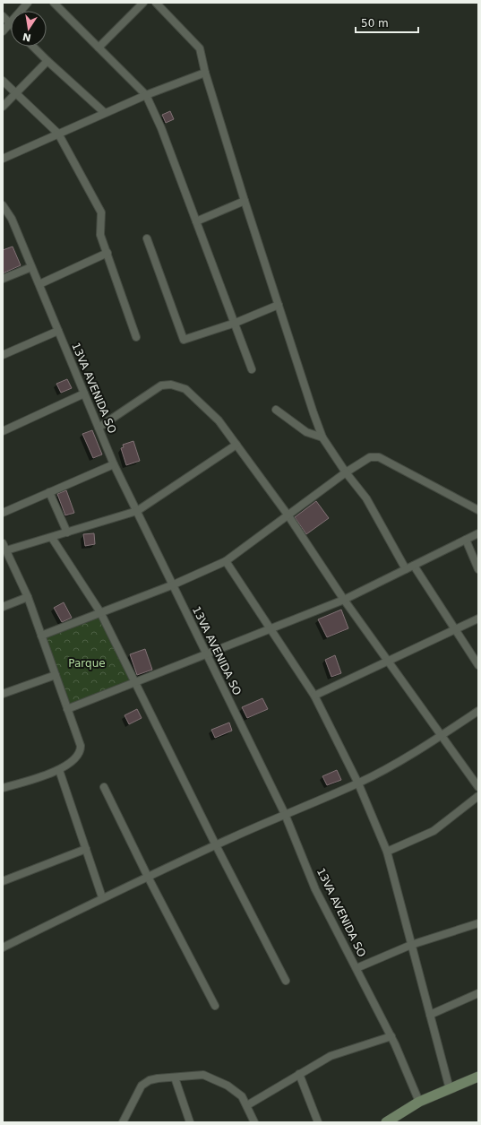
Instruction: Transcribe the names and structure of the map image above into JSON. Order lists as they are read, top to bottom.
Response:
{
  "streets": {
    "street": ["13VA AVENIDA SO"]
  },
  "parks": ["Parque"],
  "scale_bar": "50 m",
  "north": "bottom"
}
